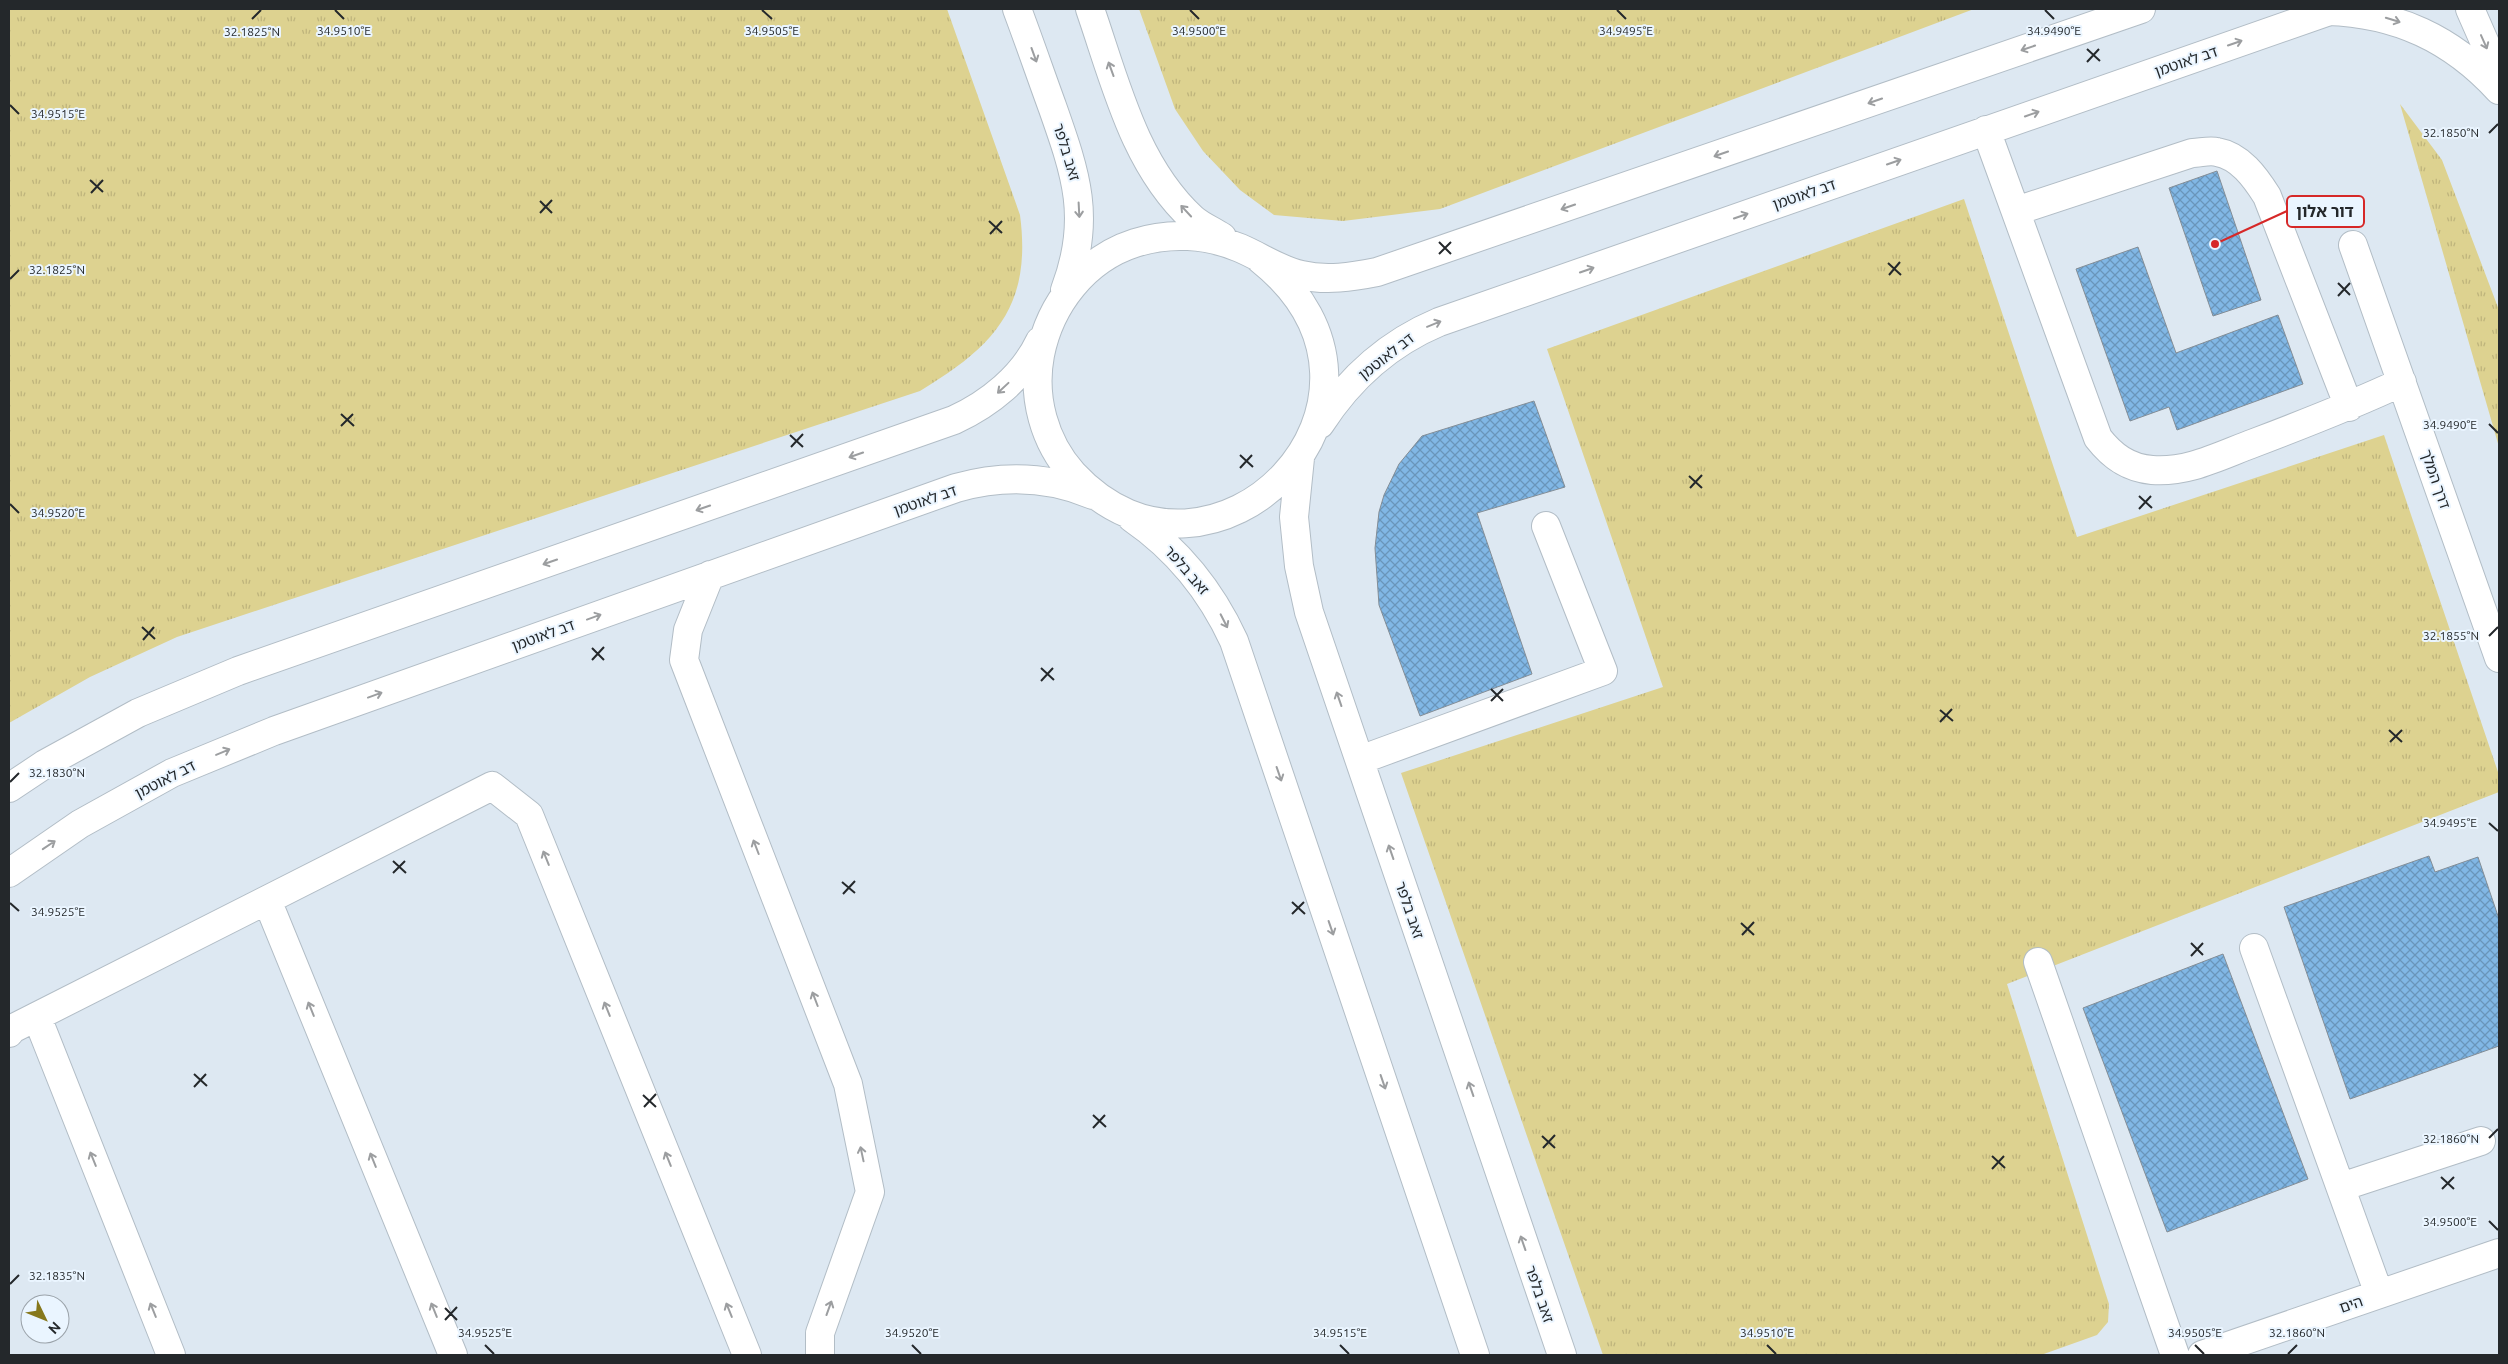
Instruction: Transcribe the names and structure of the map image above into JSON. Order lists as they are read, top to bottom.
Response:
{
  "streets": {
    "street": [
      "דב לאוטמן",
      "זאב בלפר",
      "דרך המלך",
      "הים"
    ]
  },
  "crossings": [
    ["דב לאוטמן", "זאב בלפר"]
  ],
  "places": ["דור אלון"],
  "north": "bottom right",
  "coordinates": [
    "34.9510°E",
    "34.9505°E",
    "34.9500°E",
    "34.9495°E",
    "34.9490°E",
    "32.1825°N",
    "34.9515°E",
    "32.1850°N",
    "34.9520°E",
    "32.1855°N",
    "32.1830°N",
    "34.9525°E",
    "32.1860°N",
    "32.1835°N"
  ]
}
